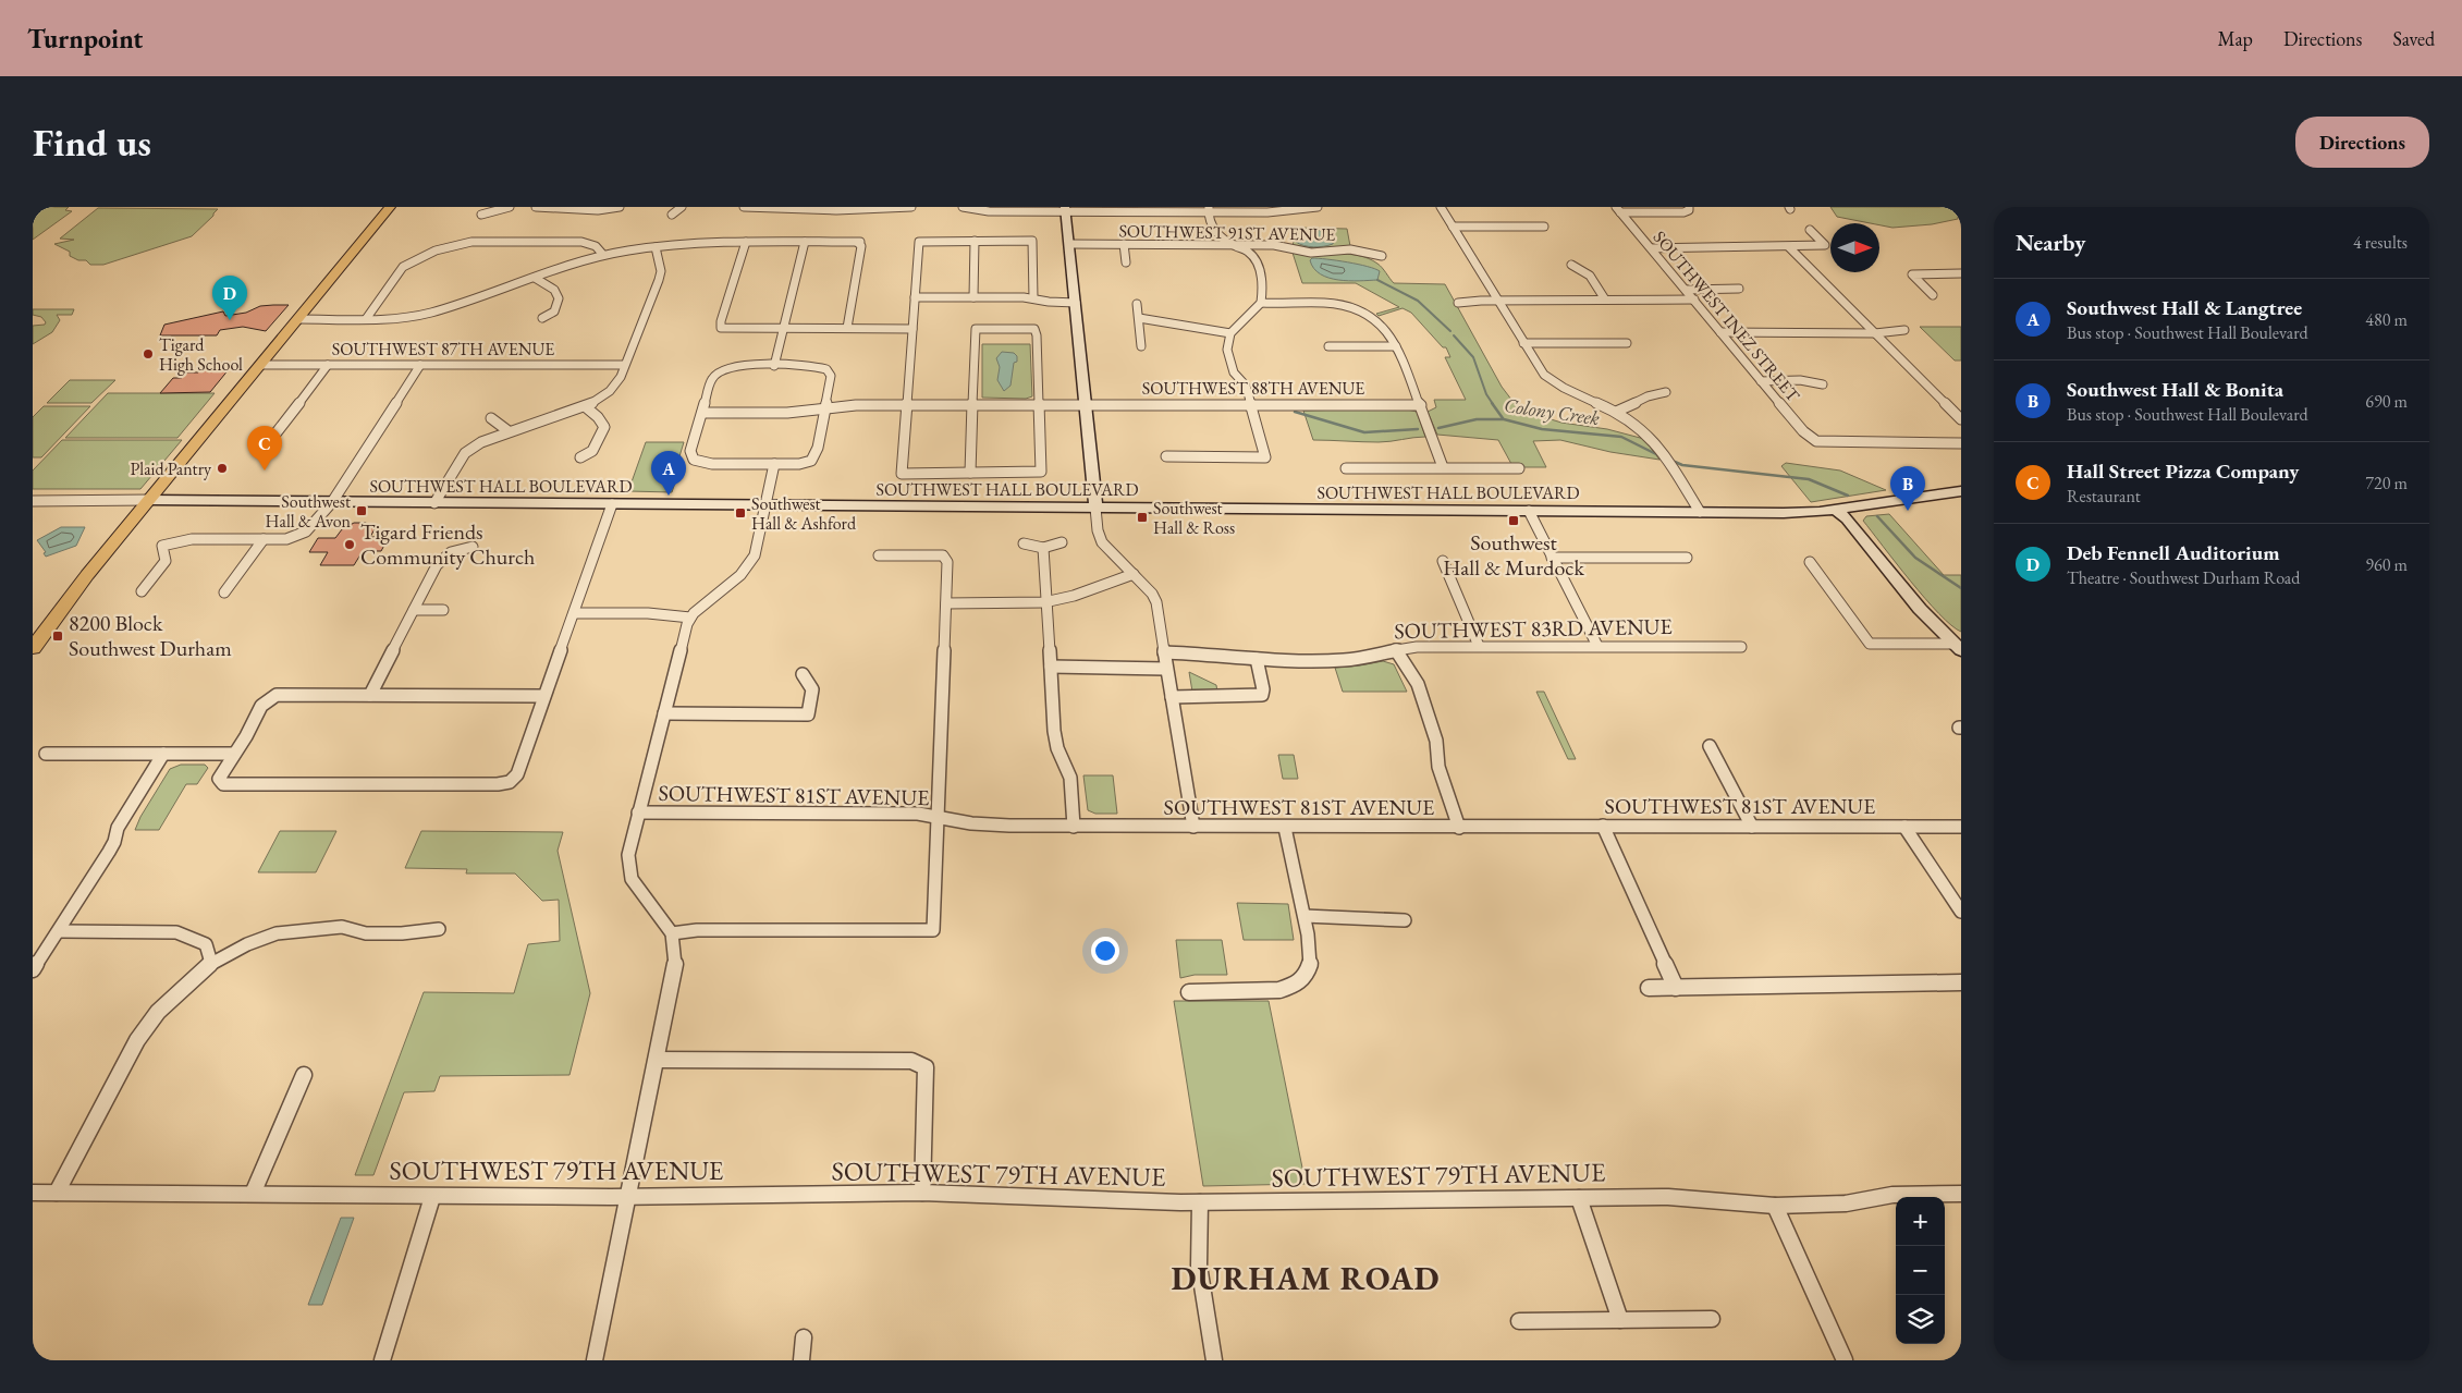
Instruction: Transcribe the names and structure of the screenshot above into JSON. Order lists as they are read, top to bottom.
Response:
{
  "streets": {
    "main road": ["SOUTHWEST HALL BOULEVARD"],
    "street": [
      "SOUTHWEST 91ST AVENUE",
      "SOUTHWEST INEZ STREET",
      "SOUTHWEST 87TH AVENUE",
      "SOUTHWEST 88TH AVENUE",
      "SOUTHWEST 83RD AVENUE",
      "SOUTHWEST 81ST AVENUE",
      "SOUTHWEST 79TH AVENUE"
    ]
  },
  "districts": ["DURHAM ROAD"],
  "water": ["Colony Creek"],
  "places": {
    "other": ["Tigard High School", "Plaid Pantry", "Tigard Friends Community Church"],
    "transit": [
      "Southwest Hall & Avon",
      "Southwest Hall & Ashford",
      "Southwest Hall & Ross",
      "Southwest Hall & Murdock",
      "8200 Block Southwest Durham"
    ]
  },
  "north": "right",
  "page": {
    "header": "Turnpoint",
    "nav": ["Map", "Directions", "Saved"],
    "buttons": "Directions",
    "title": "Find us",
    "heading": ["Nearby", "4 results"],
    "pins": [
      "D",
      "C",
      "A",
      "B"
    ],
    "list": [
      {
        "mark": "A",
        "name": "Southwest Hall & Langtree",
        "note": "Bus stop · Southwest Hall Boulevard",
        "value": "480 m"
      },
      {
        "mark": "B",
        "name": "Southwest Hall & Bonita",
        "note": "Bus stop · Southwest Hall Boulevard",
        "value": "690 m"
      },
      {
        "mark": "C",
        "name": "Hall Street Pizza Company",
        "note": "Restaurant",
        "value": "720 m"
      },
      {
        "mark": "D",
        "name": "Deb Fennell Auditorium",
        "note": "Theatre · Southwest Durham Road",
        "value": "960 m"
      }
    ],
    "map_buttons": ["+", "−"]
  }
}
